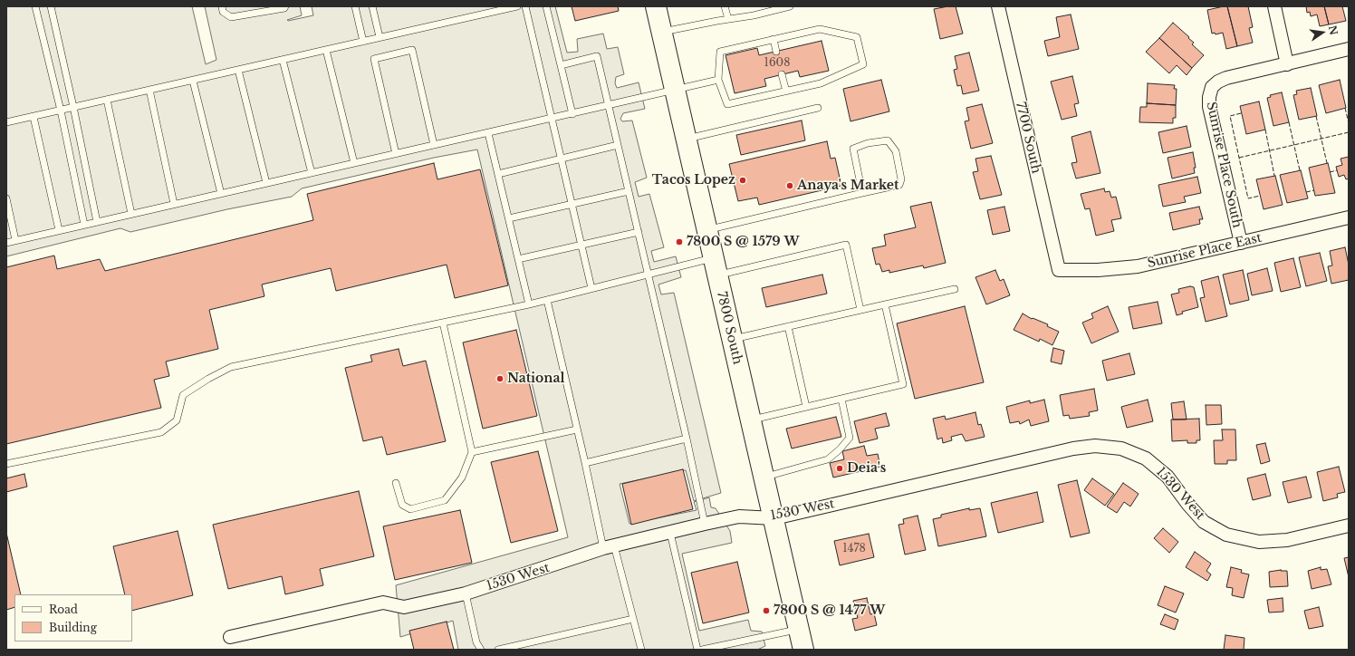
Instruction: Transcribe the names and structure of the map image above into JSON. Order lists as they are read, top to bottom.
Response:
{
  "streets": {
    "main road": ["7800 South"],
    "street": [
      "7700 South",
      "Sunrise Place South",
      "Sunrise Place East",
      "1530 West"
    ]
  },
  "crossings": [
    ["7700 South", "Sunrise Place East"],
    ["Sunrise Place South", "Sunrise Place East"],
    ["7800 South", "1530 West"]
  ],
  "places": [
    "Tacos Lopez",
    "Anaya's Market",
    "7800 S @ 1579 W",
    "National",
    "Deia's",
    "7800 S @ 1477 W"
  ],
  "house_numbers": ["1608", "1478"],
  "legend": ["Road", "Building"],
  "north": "right"
}
